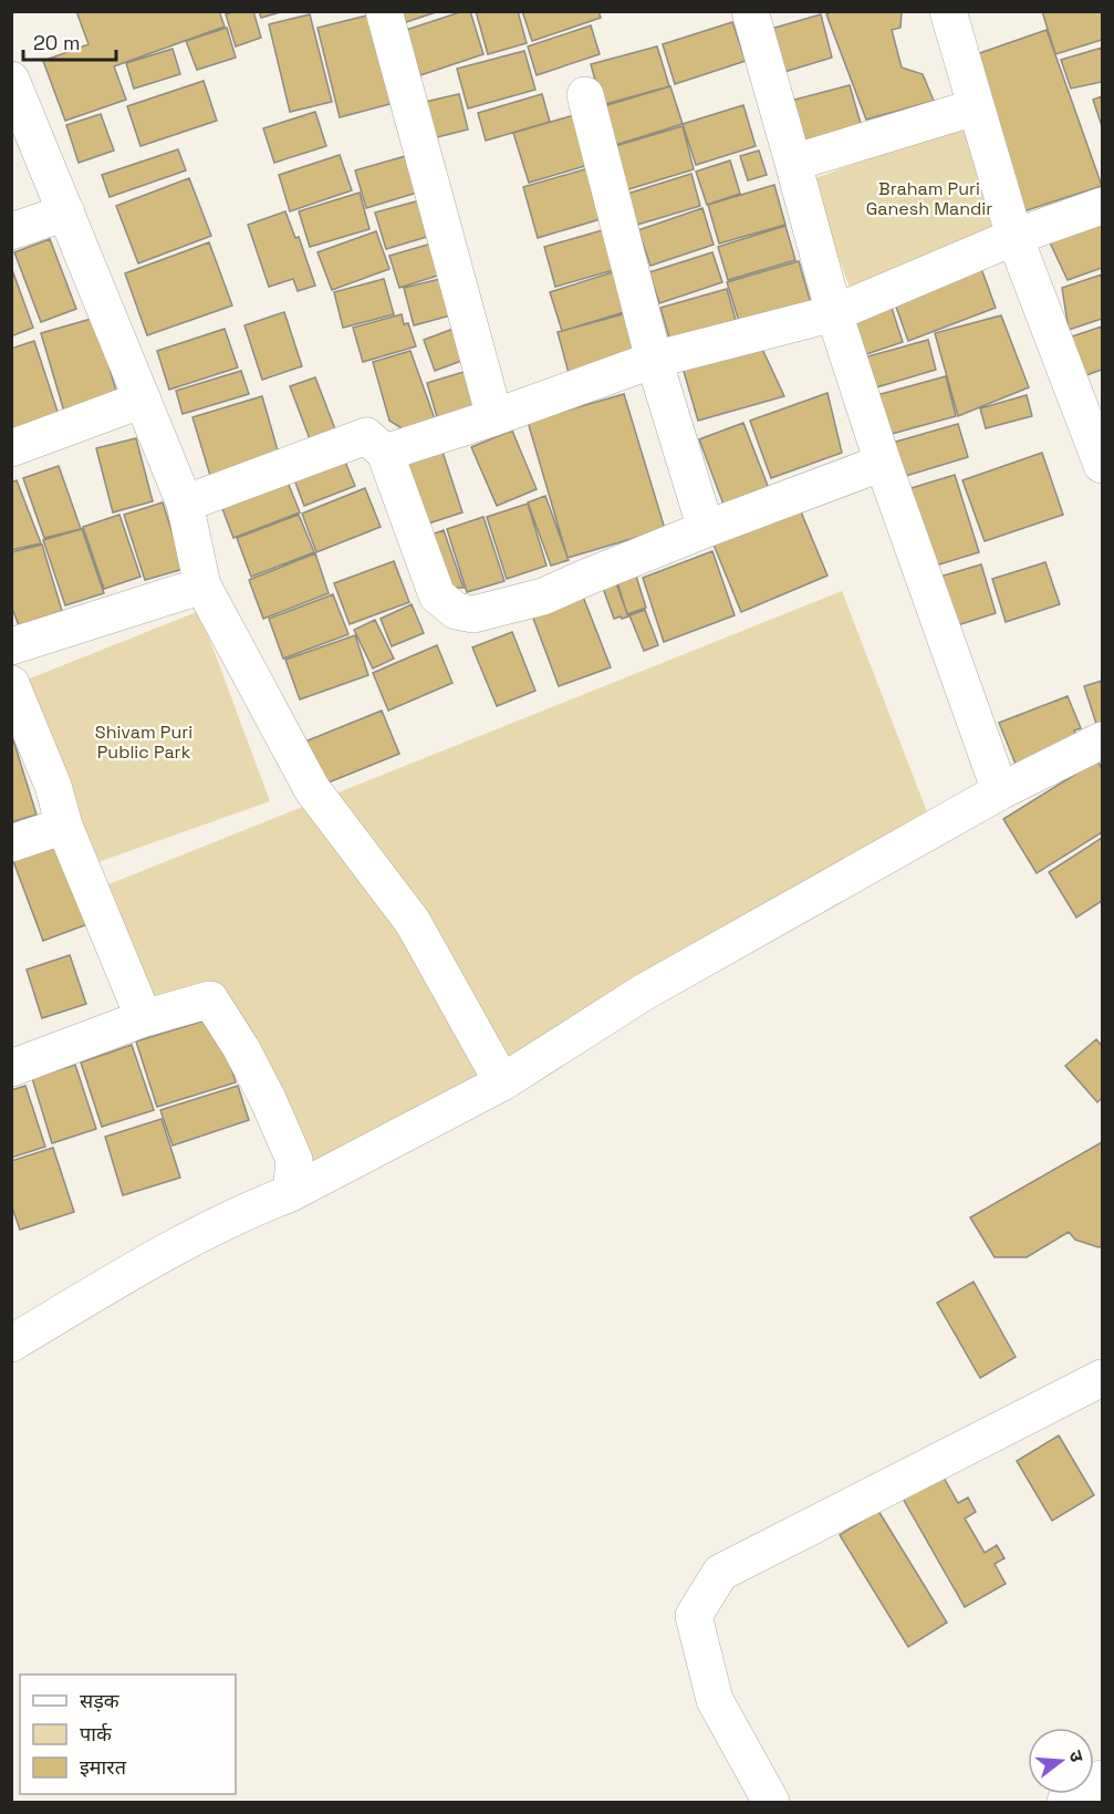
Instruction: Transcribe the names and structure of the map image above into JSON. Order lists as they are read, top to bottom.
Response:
{
  "parks": ["Braham Puri Ganesh Mandir", "Shivam Puri Public Park"],
  "legend": ["सड़क", "पार्क", "इमारत"],
  "scale_bar": "20 m",
  "north": "right"
}
